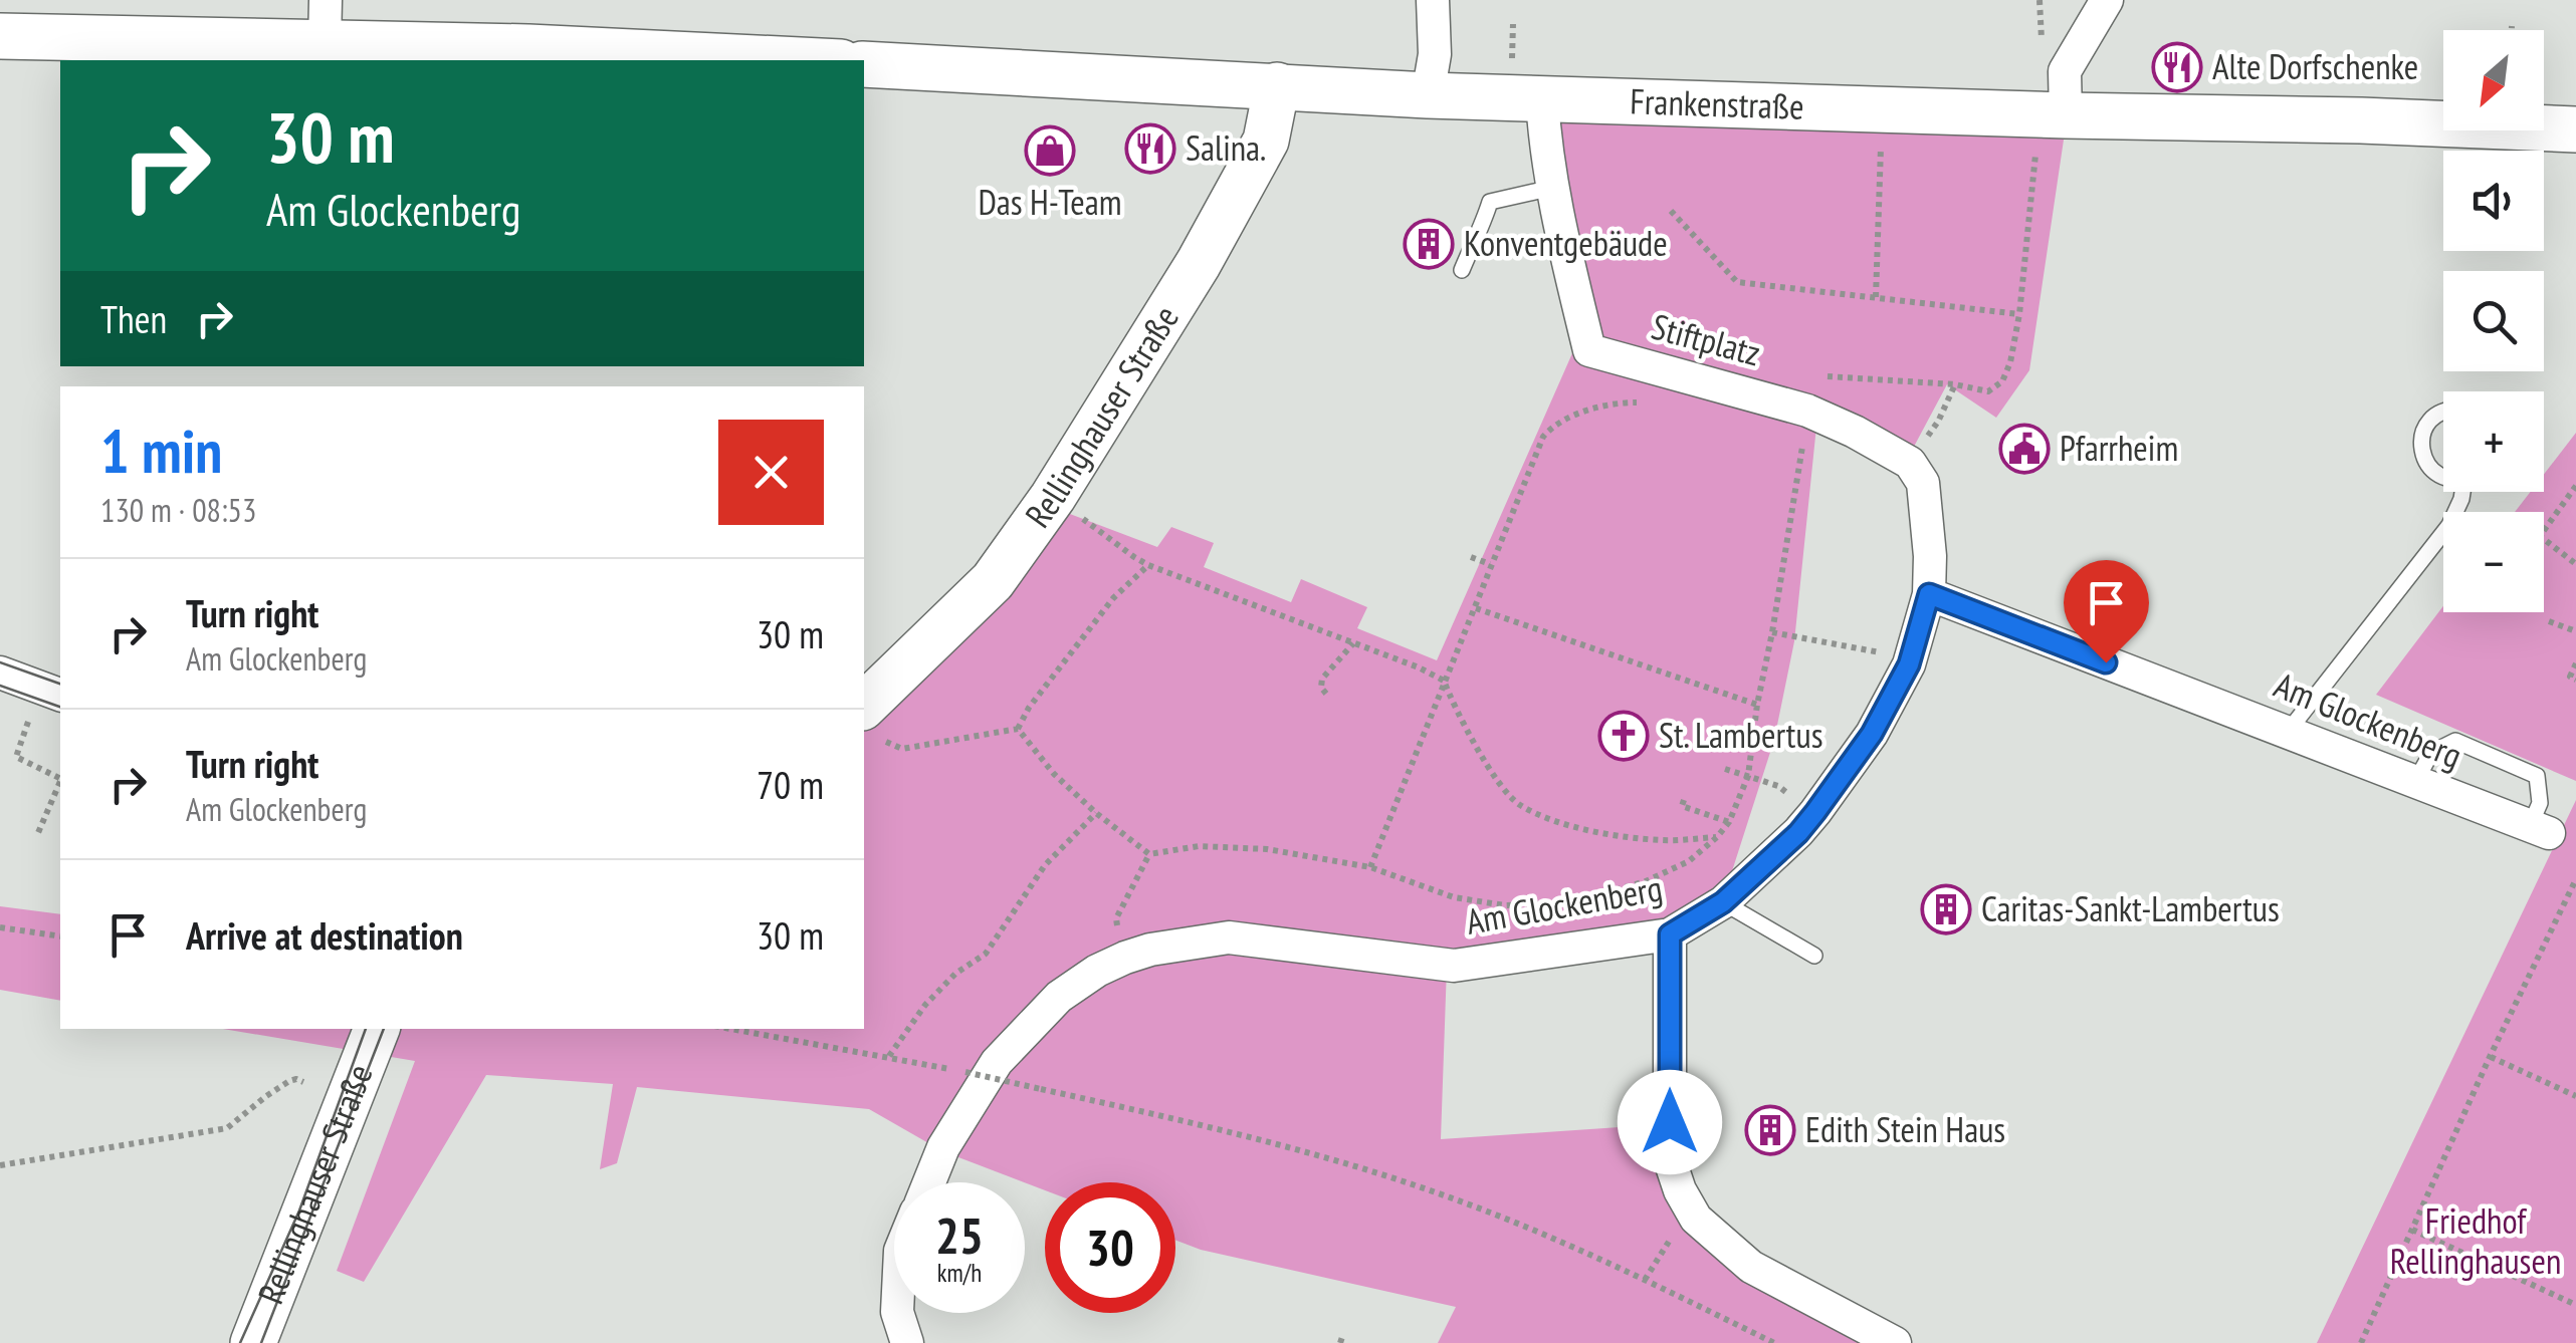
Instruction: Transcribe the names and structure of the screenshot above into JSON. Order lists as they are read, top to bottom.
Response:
{
  "streets": {
    "main road": ["Frankenstraße", "Rellinghauser Straße"],
    "street": ["Stiftplatz", "Am Glockenberg"]
  },
  "crossings": [
    ["Frankenstraße", "Stiftplatz"],
    ["Frankenstraße", "Rellinghauser Straße"],
    ["Stiftplatz", "Am Glockenberg"]
  ],
  "parks": ["Friedhof Rellinghausen"],
  "places": {
    "restaurant": ["Alte Dorfschenke", "Salina."],
    "shop": ["Das H-Team"],
    "building": ["Konventgebäude", "Caritas-Sankt-Lambertus", "Edith Stein Haus"],
    "public building": ["Pfarrheim"],
    "church": ["St. Lambertus"]
  },
  "north": "bottom left",
  "page": {
    "map_buttons": ["+", "−"],
    "turn": ["30 m", "Am Glockenberg"],
    "then": "Then",
    "heading": ["1 min", "130 m · 08:53"],
    "list": [
      {
        "name": "Turn right",
        "note": "Am Glockenberg",
        "value": "30 m"
      },
      {
        "name": "Turn right",
        "note": "Am Glockenberg",
        "value": "70 m"
      },
      {
        "name": "Arrive at destination",
        "value": "30 m"
      }
    ],
    "speed": "25 km/h",
    "limit": "30"
  }
}
